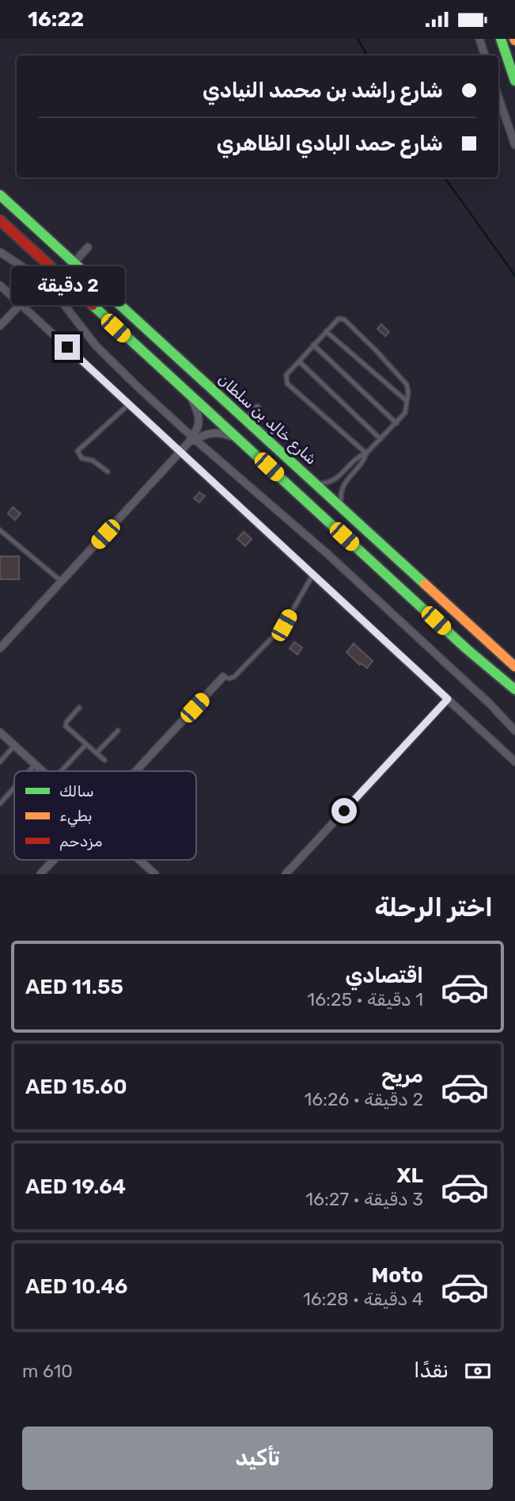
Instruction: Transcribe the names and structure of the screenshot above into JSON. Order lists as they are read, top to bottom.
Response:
{
  "streets": {
    "main road": ["شارع خالِد بن سلطان"]
  },
  "legend": ["سالك", "بطيء", "مزدحم"],
  "page": {
    "status": "16:22",
    "banner": ["شارع راشد بن محمد النيادي", "شارع حمد البادي الظاهري"],
    "bubble": "2 دقيقة",
    "heading": "اختر الرحلة",
    "list": [
      {
        "name": "اقتصادي",
        "note": "1 دقيقة · 16:25",
        "value": "AED 11.55"
      },
      {
        "name": "مريح",
        "note": "2 دقيقة · 16:26",
        "value": "AED 15.60"
      },
      {
        "name": "XL",
        "note": "3 دقيقة · 16:27",
        "value": "AED 19.64"
      },
      {
        "name": "Moto",
        "note": "4 دقيقة · 16:28",
        "value": "AED 10.46"
      }
    ],
    "pay": ["نقدًا", "610 m"],
    "buttons": "تأكيد"
  }
}
